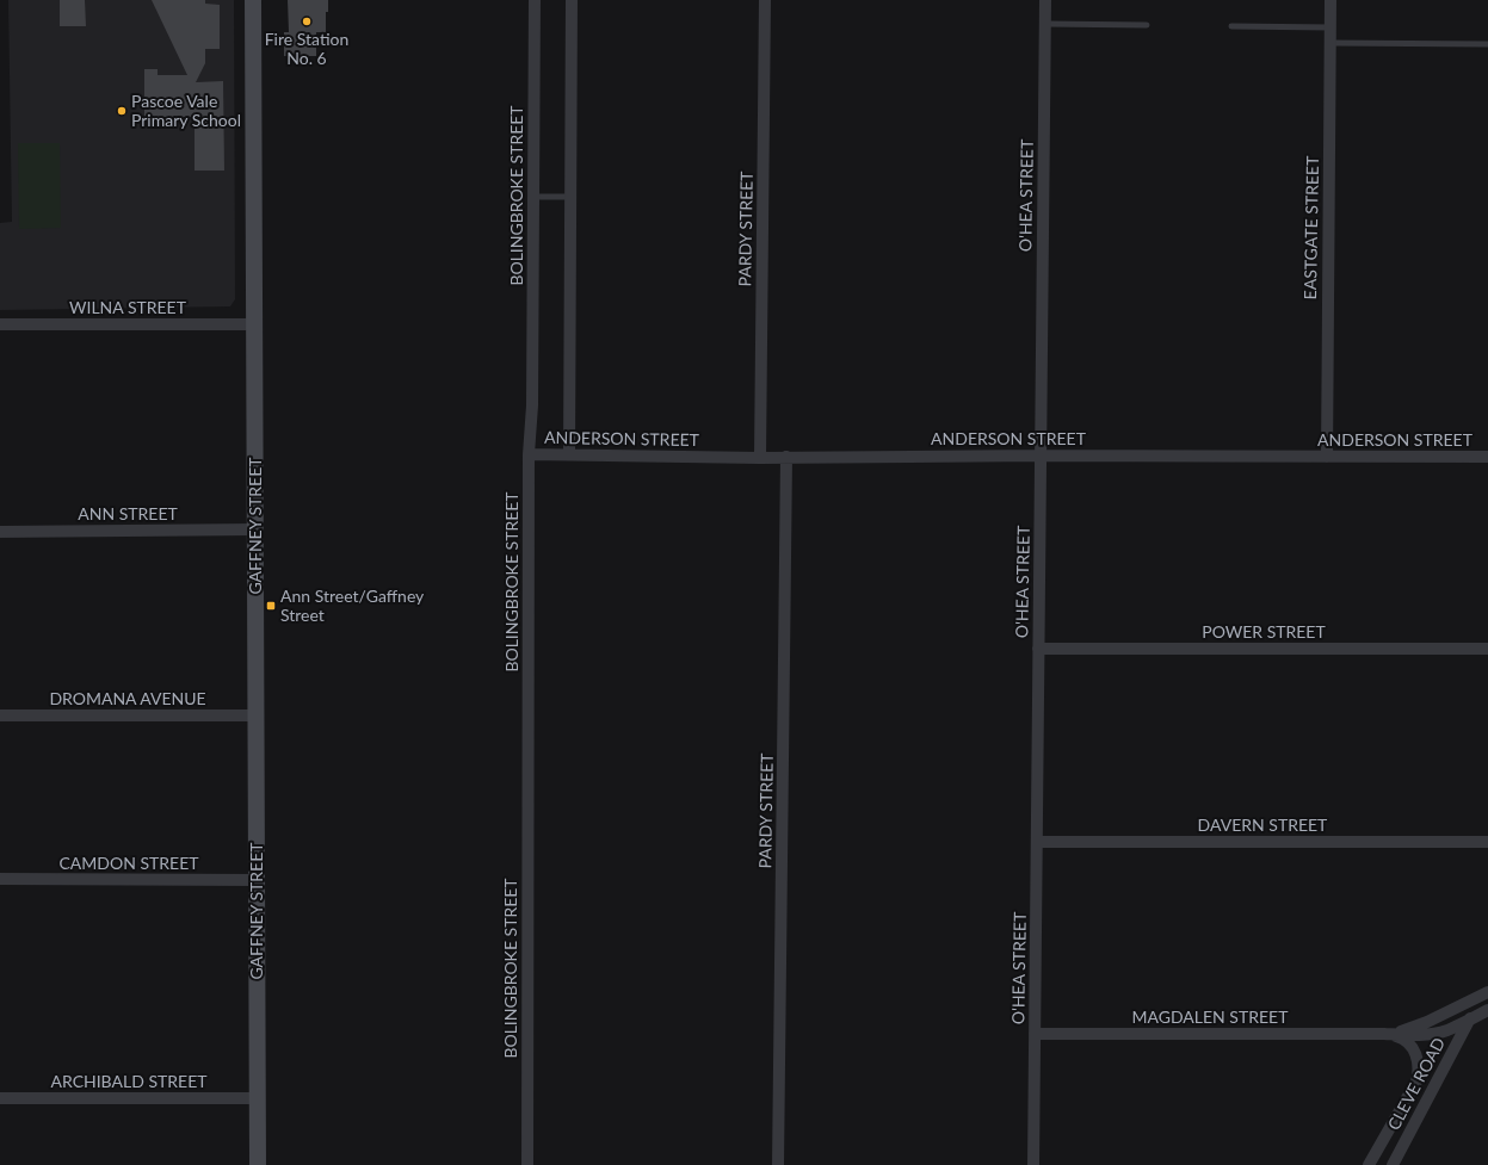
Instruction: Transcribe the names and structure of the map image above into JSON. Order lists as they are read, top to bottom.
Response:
{
  "streets": {
    "main road": ["GAFFNEY STREET"],
    "street": [
      "BOLINGBROKE STREET",
      "O'HEA STREET",
      "EASTGATE STREET",
      "PARDY STREET",
      "WILNA STREET",
      "ANDERSON STREET",
      "ANN STREET",
      "POWER STREET",
      "DROMANA AVENUE",
      "DAVERN STREET",
      "CAMDON STREET",
      "MAGDALEN STREET",
      "ARCHIBALD STREET",
      "CLEVE ROAD"
    ]
  },
  "crossings": [
    ["BOLINGBROKE STREET", "ANDERSON STREET"],
    ["O'HEA STREET", "ANDERSON STREET"],
    ["O'HEA STREET", "POWER STREET"],
    ["O'HEA STREET", "DAVERN STREET"],
    ["O'HEA STREET", "MAGDALEN STREET"],
    ["EASTGATE STREET", "ANDERSON STREET"],
    ["PARDY STREET", "ANDERSON STREET"],
    ["WILNA STREET", "GAFFNEY STREET"],
    ["ANN STREET", "GAFFNEY STREET"],
    ["GAFFNEY STREET", "DROMANA AVENUE"],
    ["GAFFNEY STREET", "CAMDON STREET"],
    ["GAFFNEY STREET", "ARCHIBALD STREET"],
    ["MAGDALEN STREET", "CLEVE ROAD"]
  ],
  "places": {
    "other": ["Fire Station No. 6", "Pascoe Vale Primary School"],
    "transit": ["Ann Street/Gaffney Street"]
  }
}
